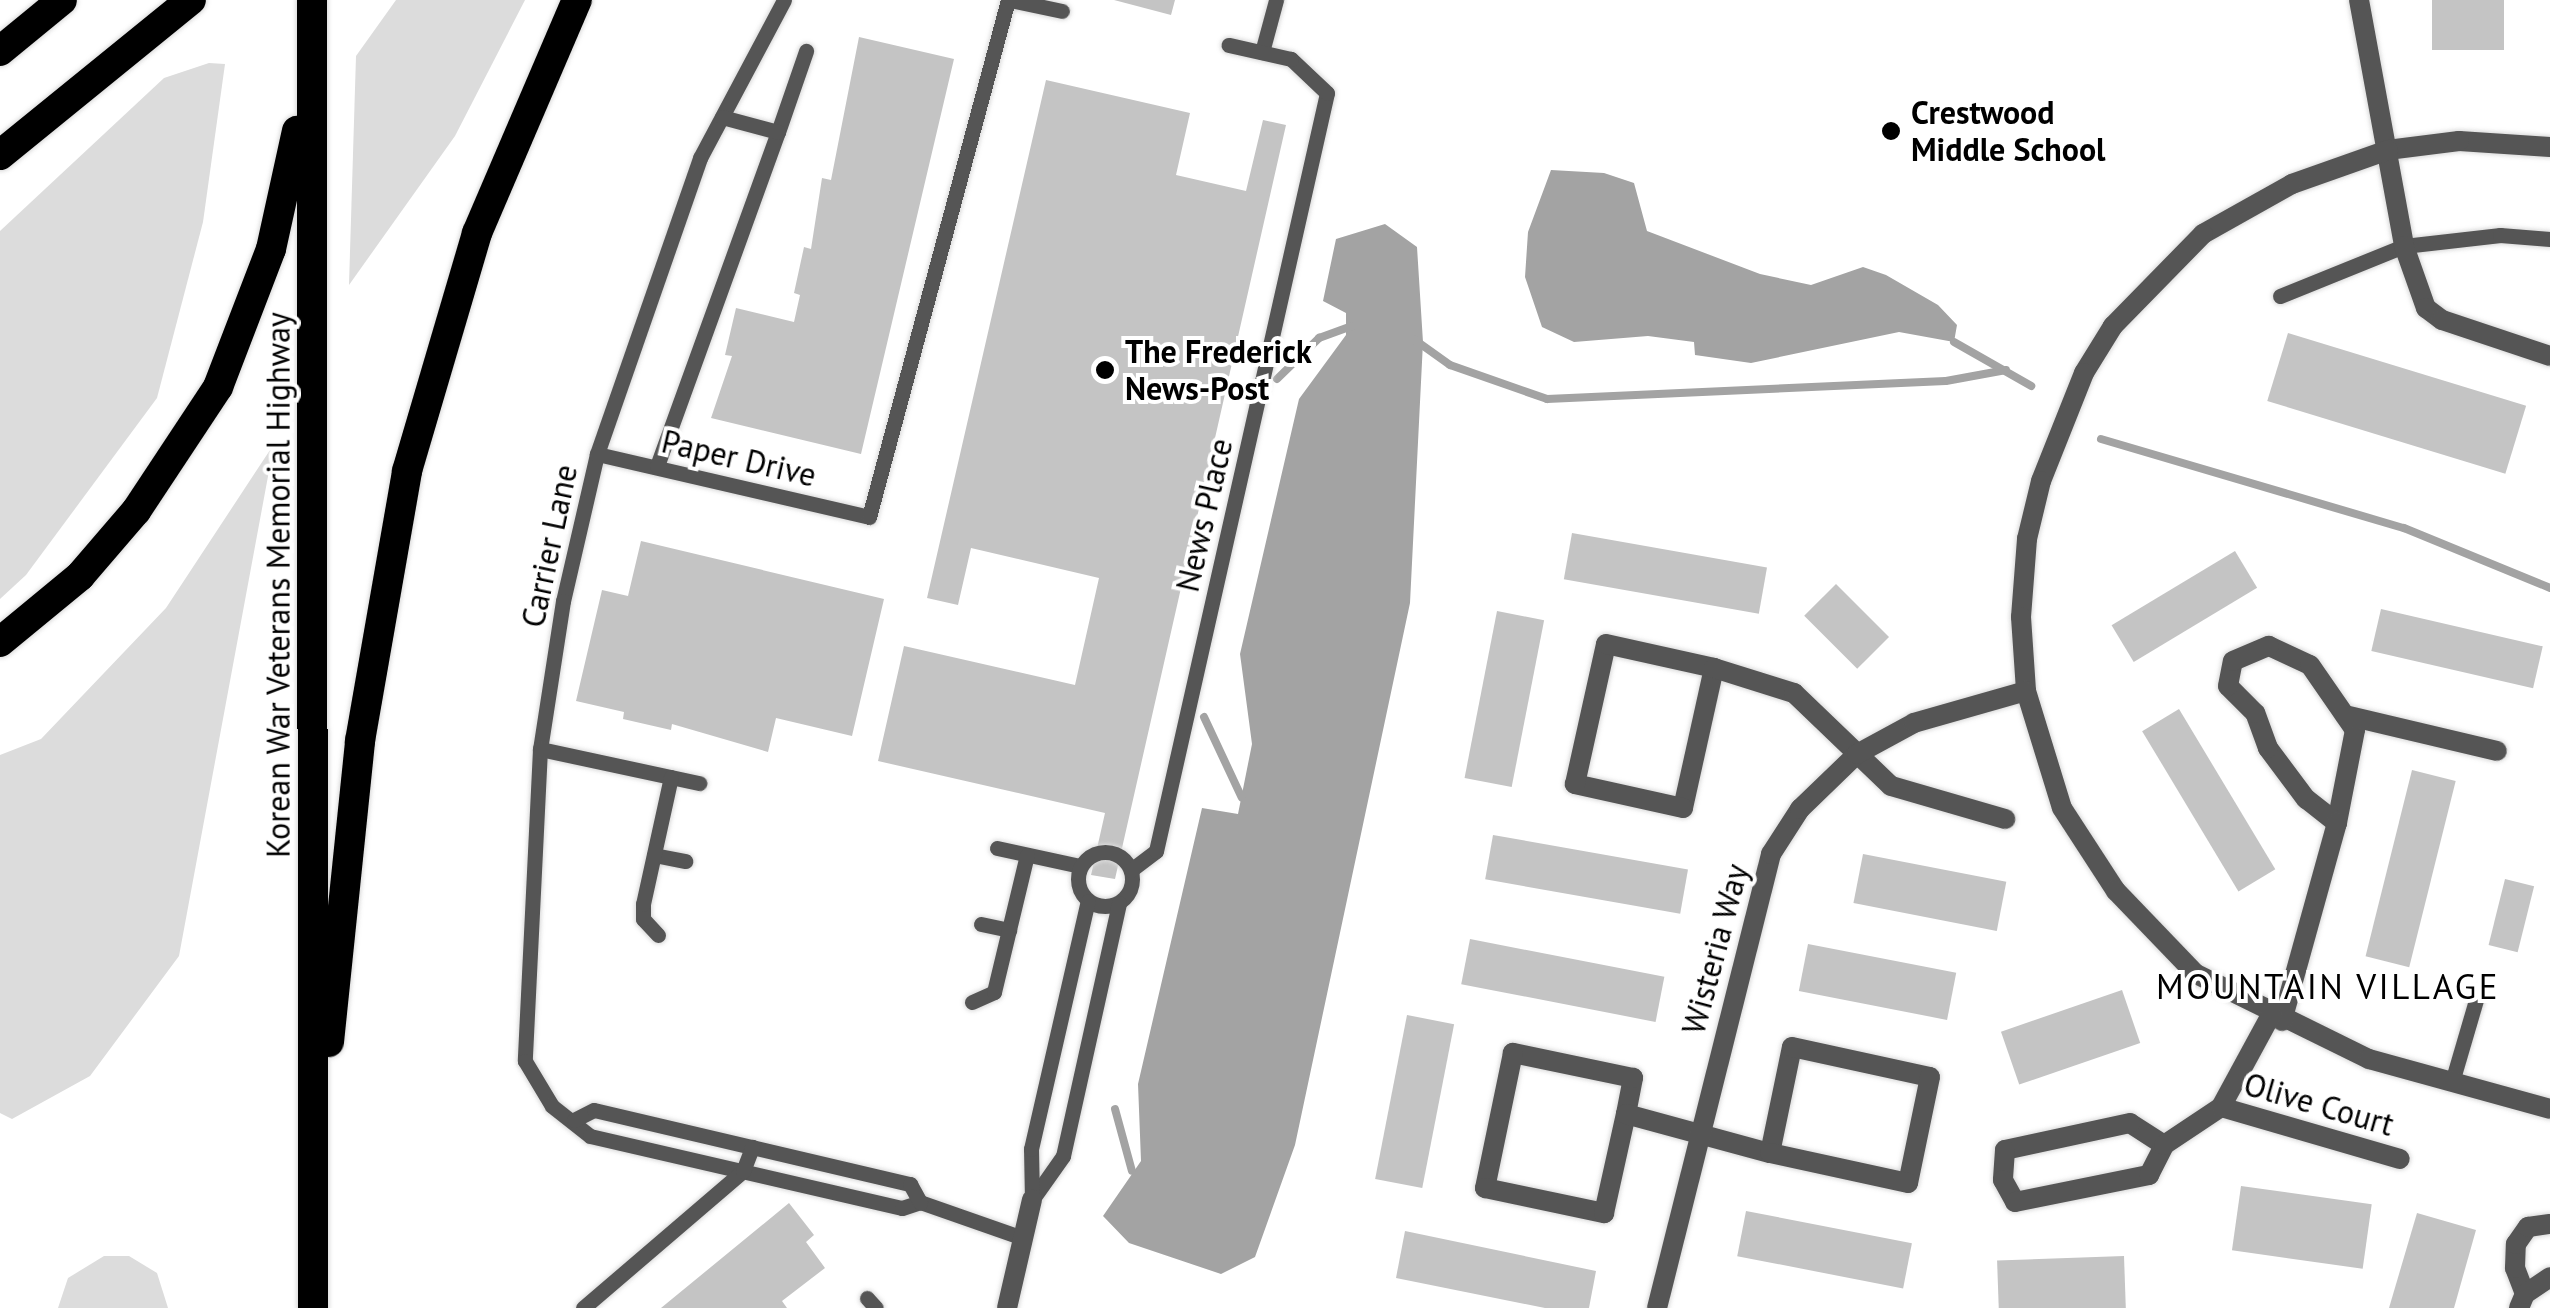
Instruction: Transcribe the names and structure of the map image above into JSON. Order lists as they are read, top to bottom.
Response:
{
  "streets": {
    "highway": ["Korean War Veterans Memorial Highway"],
    "street": ["Wisteria Way", "Olive Court"],
    "lane": ["Paper Drive", "News Place", "Carrier Lane"]
  },
  "crossings": [
    ["Paper Drive", "Carrier Lane"]
  ],
  "districts": ["MOUNTAIN VILLAGE"],
  "places": ["Crestwood Middle School", "The Frederick News-Post"]
}
